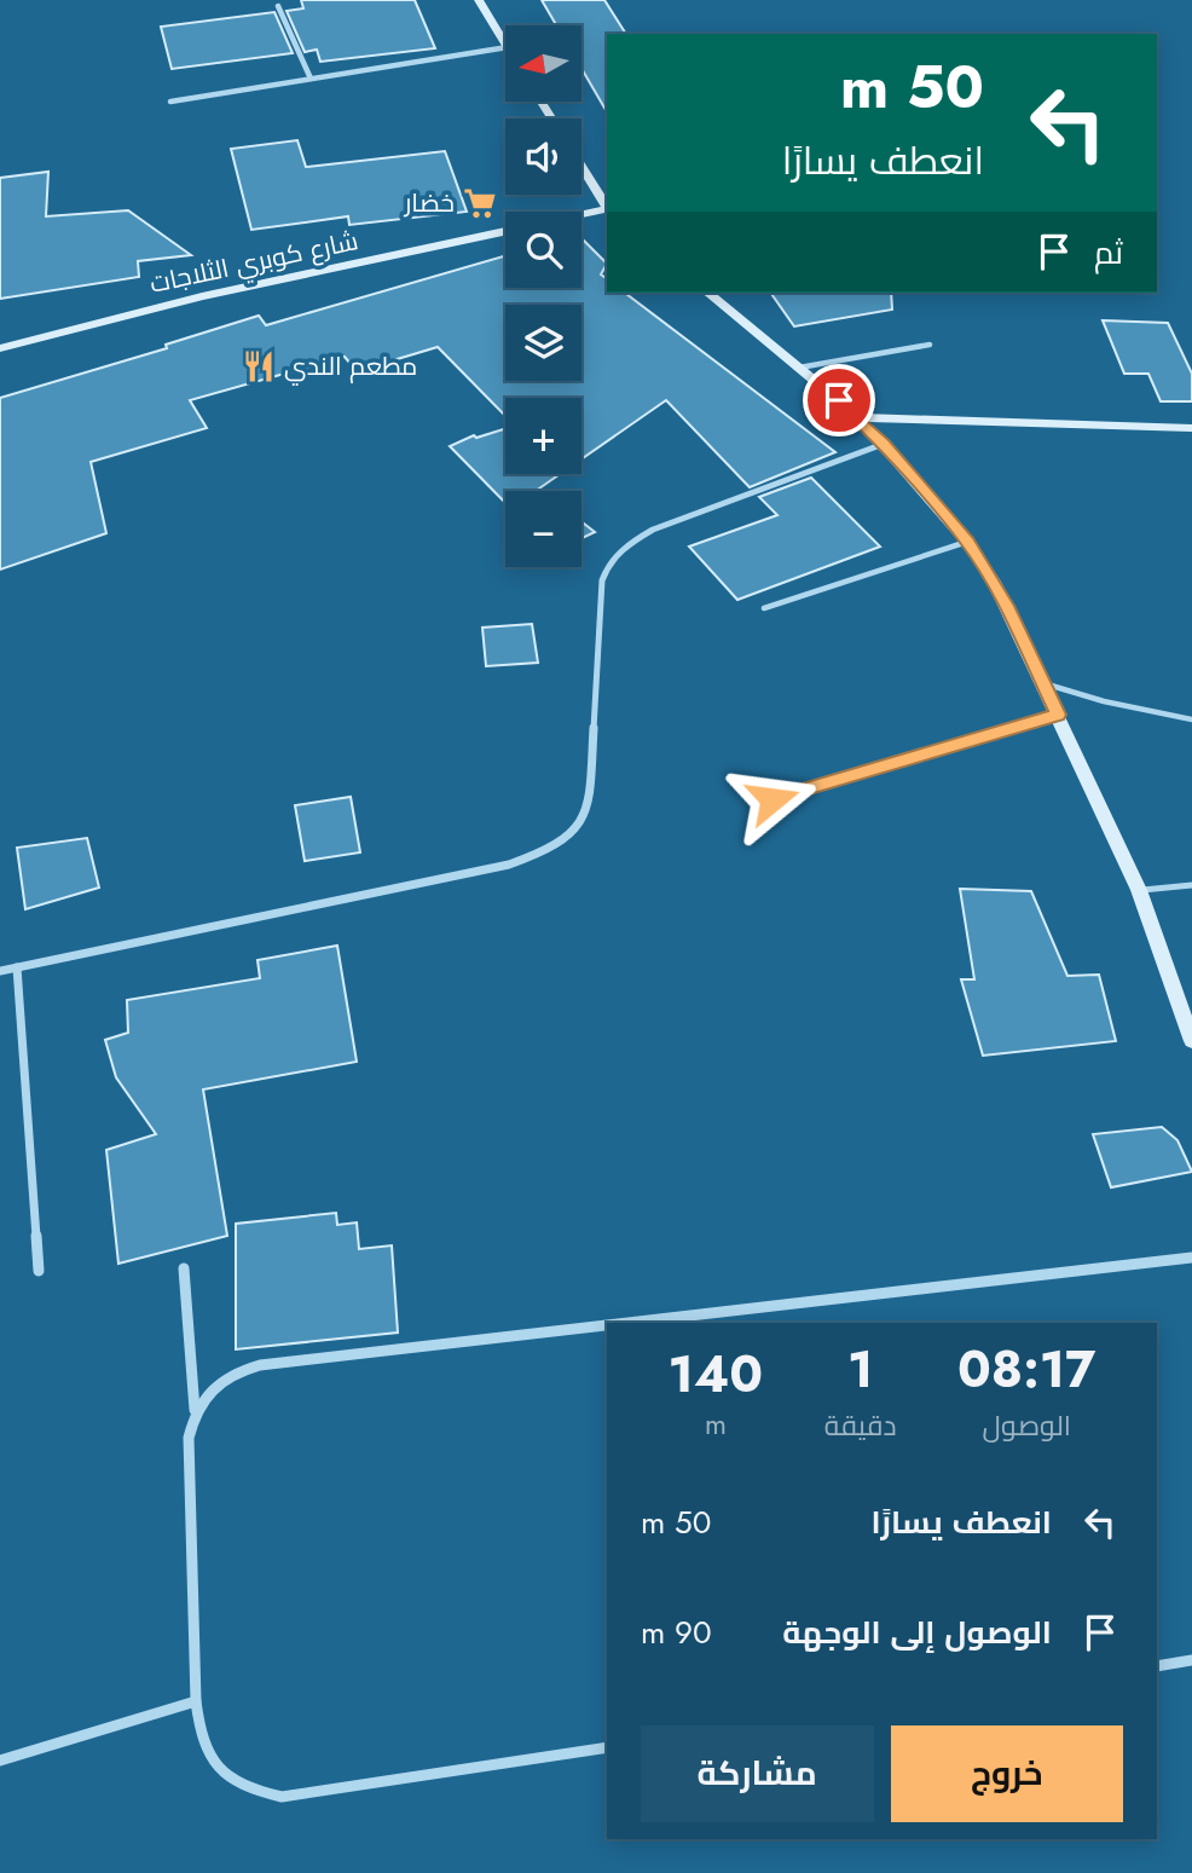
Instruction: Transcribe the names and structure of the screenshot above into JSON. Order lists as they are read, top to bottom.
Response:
{
  "streets": {
    "street": ["شارع كوبري الثلاجات"]
  },
  "places": {
    "supermarket": ["خضار"],
    "restaurant": ["مطعم الندي"]
  },
  "north": "left",
  "page": {
    "map_buttons": ["+", "−"],
    "turn": ["50 m", "انعطف يسارًا"],
    "then": "ثم",
    "eta": [
      "08:17",
      "الوصول",
      "1",
      "دقيقة",
      "140",
      "m"
    ],
    "list": [
      {
        "name": "انعطف يسارًا",
        "value": "50 m"
      },
      {
        "name": "الوصول إلى الوجهة",
        "value": "90 m"
      }
    ],
    "buttons": ["خروج", "مشاركة"]
  }
}
